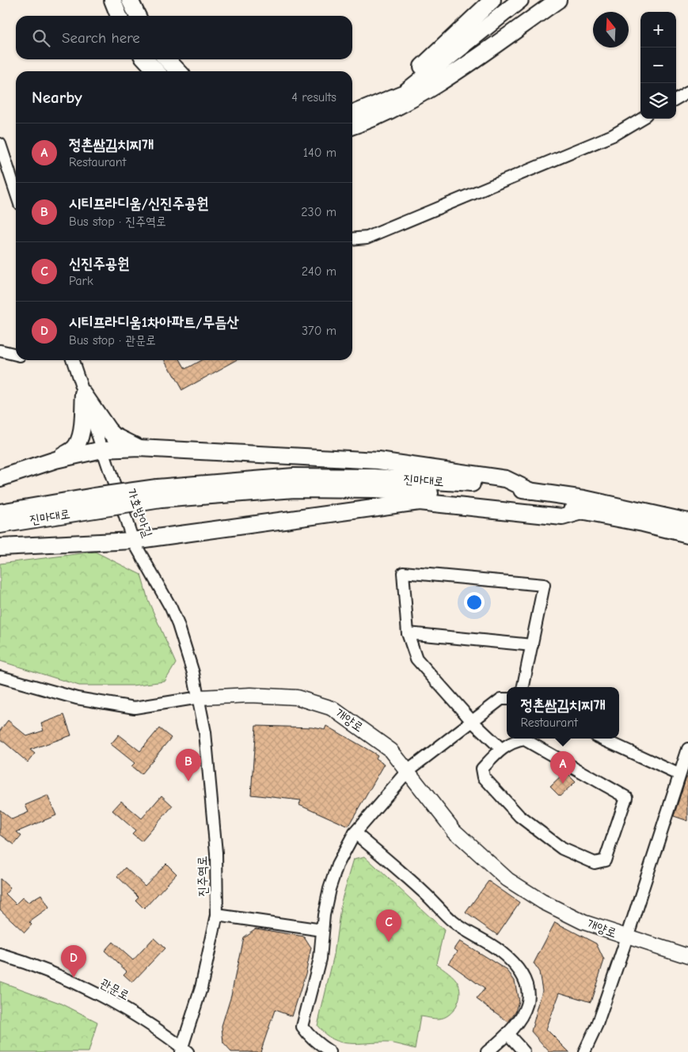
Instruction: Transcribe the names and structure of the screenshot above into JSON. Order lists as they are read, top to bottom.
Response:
{
  "streets": {
    "highway": ["진마대로"],
    "main road": ["개양로"],
    "street": ["가호방아길", "진주역로", "관문로"]
  },
  "crossings": [
    ["가호방아길", "개양로"],
    ["가호방아길", "진주역로"],
    ["개양로", "진주역로"],
    ["진주역로", "관문로"]
  ],
  "north": "top",
  "page": {
    "map_buttons": ["+", "−"],
    "search": "Search here",
    "heading": ["Nearby", "4 results"],
    "list": [
      {
        "mark": "A",
        "name": "정촌쌈김치찌개",
        "note": "Restaurant",
        "value": "140 m"
      },
      {
        "mark": "B",
        "name": "시티프라디움/신진주공원",
        "note": "Bus stop · 진주역로",
        "value": "230 m"
      },
      {
        "mark": "C",
        "name": "신진주공원",
        "note": "Park",
        "value": "240 m"
      },
      {
        "mark": "D",
        "name": "시티프라디움1차아파트/무듬산",
        "note": "Bus stop · 관문로",
        "value": "370 m"
      }
    ],
    "popup": ["정촌쌈김치찌개", "Restaurant"],
    "pins": [
      "B",
      "A",
      "C",
      "D"
    ]
  }
}
